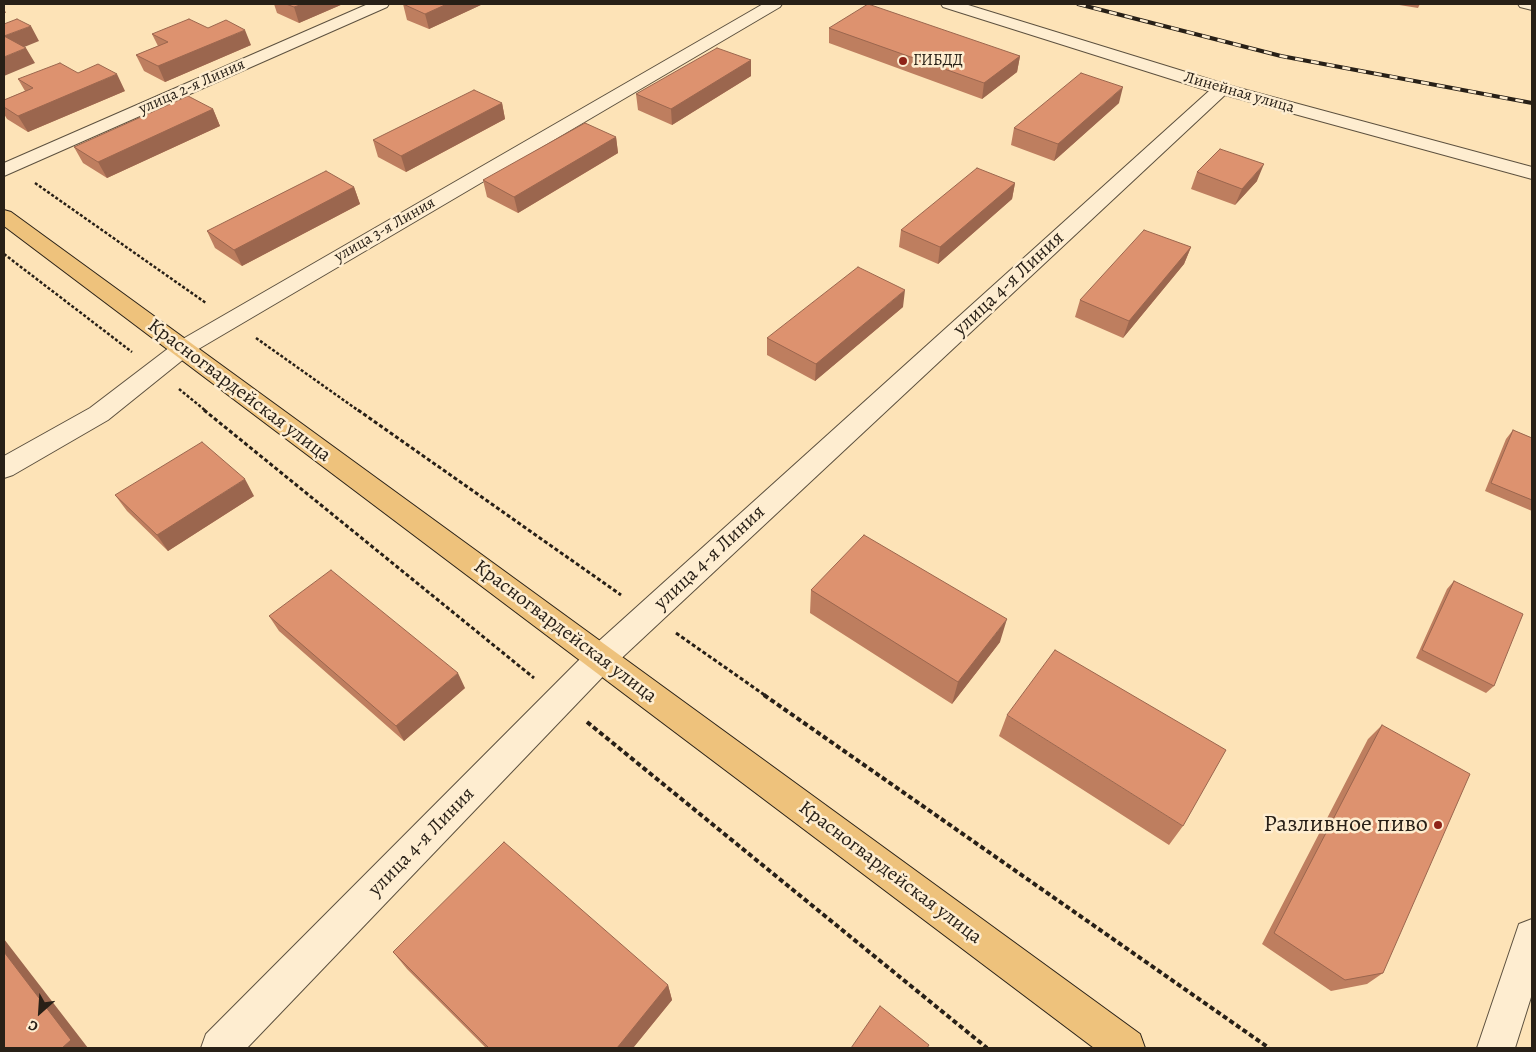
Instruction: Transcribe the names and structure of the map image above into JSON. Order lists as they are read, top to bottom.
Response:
{
  "streets": {
    "main road": ["Красногвардейская улица"],
    "street": [
      "улица 2-я Линия",
      "Линейная улица",
      "улица 3-я Линия",
      "улица 4-я Линия"
    ]
  },
  "crossings": [
    ["Линейная улица", "улица 4-я Линия"],
    ["улица 3-я Линия", "Красногвардейская улица"],
    ["улица 4-я Линия", "Красногвардейская улица"]
  ],
  "places": ["ГИБДД", "Разливное пиво"],
  "north": "bottom left"
}
